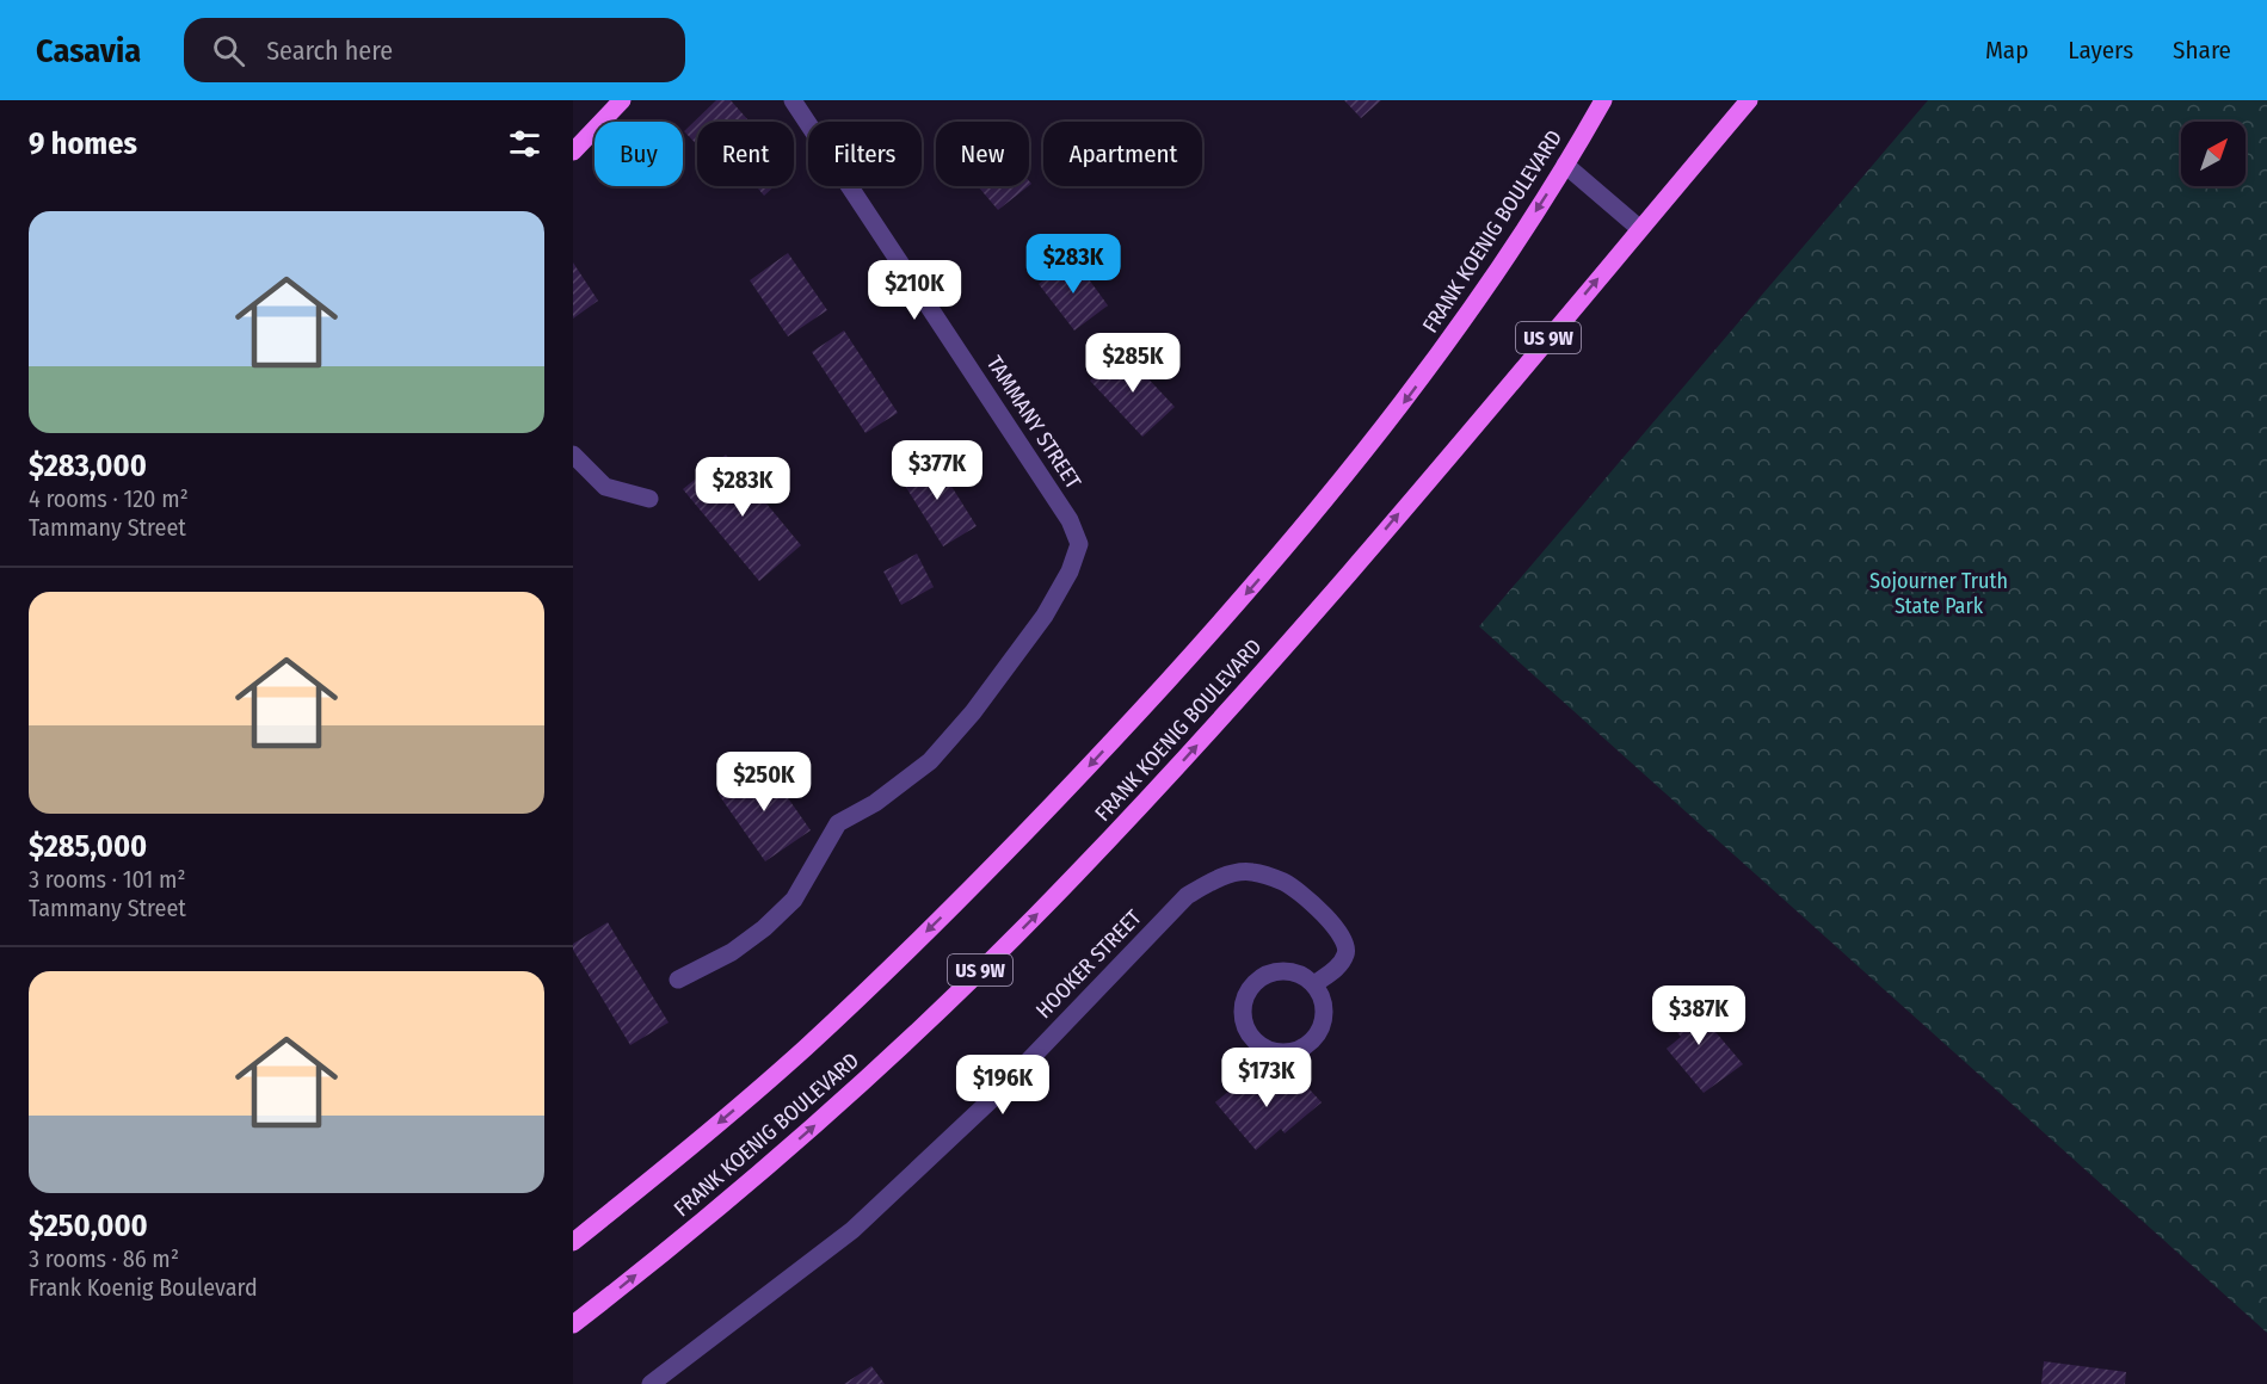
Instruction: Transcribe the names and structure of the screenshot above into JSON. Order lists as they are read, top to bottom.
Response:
{
  "streets": {
    "main road": ["FRANK KOENIG BOULEVARD", "US 9W"],
    "street": ["TAMMANY STREET", "HOOKER STREET"]
  },
  "parks": ["Sojourner Truth State Park"],
  "north": "top right",
  "page": {
    "header": "Casavia",
    "search": "Search here",
    "nav": ["Map", "Layers", "Share"],
    "heading": "9 homes",
    "chip": [
      "Buy",
      "Rent",
      "Filters",
      "New",
      "Apartment"
    ],
    "list": [
      {
        "name": "$283,000",
        "note": "4 rooms · 120 m² · Tammany Street"
      },
      {
        "name": "$285,000",
        "note": "3 rooms · 101 m² · Tammany Street"
      },
      {
        "name": "$250,000",
        "note": "3 rooms · 86 m² · Frank Koenig Boulevard"
      }
    ],
    "price": [
      "$283K",
      "$210K",
      "$285K",
      "$377K",
      "$283K",
      "$250K",
      "$387K",
      "$173K",
      "$196K"
    ]
  }
}
